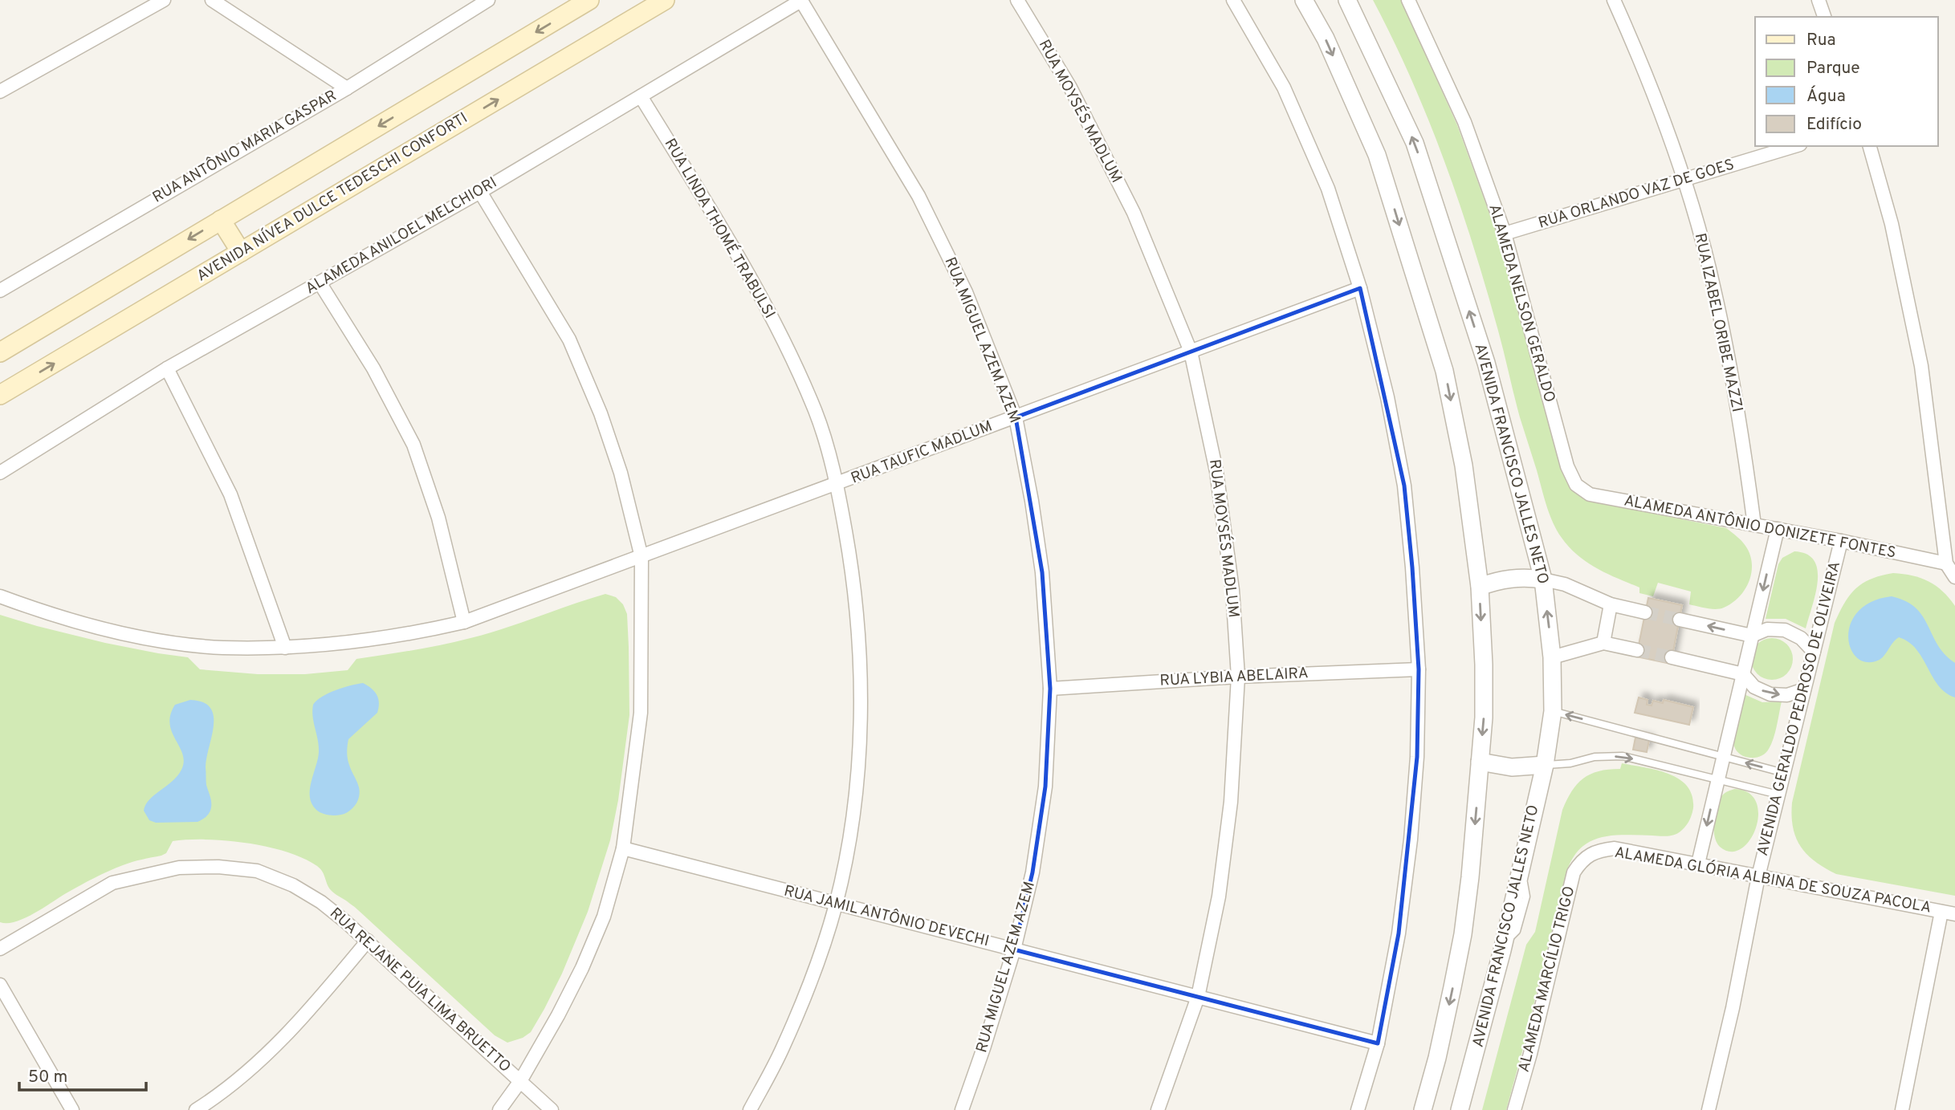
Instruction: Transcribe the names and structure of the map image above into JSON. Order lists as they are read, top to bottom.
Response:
{
  "streets": {
    "main road": ["AVENIDA NÍVEA DULCE TEDESCHI CONFORTI"],
    "street": [
      "RUA MOYSÉS MADLUM",
      "RUA ANTÔNIO MARIA GASPAR",
      "RUA ORLANDO VAZ DE GOES",
      "RUA LINDA THOMÉ TRABULSI",
      "ALAMEDA ANILOEL MELCHIORI",
      "ALAMEDA NELSON GERALDO",
      "RUA IZABEL ORIBE MAZZI",
      "RUA MIGUEL AZEM AZEM",
      "RUA TAUFIC MADLUM",
      "AVENIDA FRANCISCO JALLES NETO",
      "ALAMEDA ANTÔNIO DONIZETE FONTES",
      "RUA LYBIA ABELAIRA",
      "AVENIDA GERALDO PEDROSO DE OLIVEIRA",
      "ALAMEDA GLÓRIA ALBINA DE SOUZA PACOLA",
      "RUA JAMIL ANTÔNIO DEVECHI",
      "ALAMEDA MARCÍLIO TRIGO",
      "RUA REJANE PUIA LIMA BRUETTO"
    ]
  },
  "crossings": [
    ["RUA MOYSÉS MADLUM", "RUA TAUFIC MADLUM"],
    ["RUA MOYSÉS MADLUM", "RUA LYBIA ABELAIRA"],
    ["RUA MOYSÉS MADLUM", "RUA JAMIL ANTÔNIO DEVECHI"],
    ["RUA ORLANDO VAZ DE GOES", "ALAMEDA NELSON GERALDO"],
    ["RUA ORLANDO VAZ DE GOES", "RUA IZABEL ORIBE MAZZI"],
    ["RUA LINDA THOMÉ TRABULSI", "ALAMEDA ANILOEL MELCHIORI"],
    ["RUA LINDA THOMÉ TRABULSI", "RUA TAUFIC MADLUM"],
    ["RUA LINDA THOMÉ TRABULSI", "RUA JAMIL ANTÔNIO DEVECHI"],
    ["ALAMEDA ANILOEL MELCHIORI", "RUA MIGUEL AZEM AZEM"],
    ["ALAMEDA NELSON GERALDO", "ALAMEDA ANTÔNIO DONIZETE FONTES"],
    ["RUA IZABEL ORIBE MAZZI", "ALAMEDA ANTÔNIO DONIZETE FONTES"],
    ["RUA MIGUEL AZEM AZEM", "RUA TAUFIC MADLUM"],
    ["RUA MIGUEL AZEM AZEM", "RUA LYBIA ABELAIRA"],
    ["RUA MIGUEL AZEM AZEM", "RUA JAMIL ANTÔNIO DEVECHI"],
    ["ALAMEDA ANTÔNIO DONIZETE FONTES", "AVENIDA GERALDO PEDROSO DE OLIVEIRA"],
    ["AVENIDA GERALDO PEDROSO DE OLIVEIRA", "ALAMEDA GLÓRIA ALBINA DE SOUZA PACOLA"],
    ["ALAMEDA GLÓRIA ALBINA DE SOUZA PACOLA", "ALAMEDA MARCÍLIO TRIGO"]
  ],
  "legend": [
    "Rua",
    "Parque",
    "Água",
    "Edifício"
  ],
  "scale_bar": "50 m"
}
